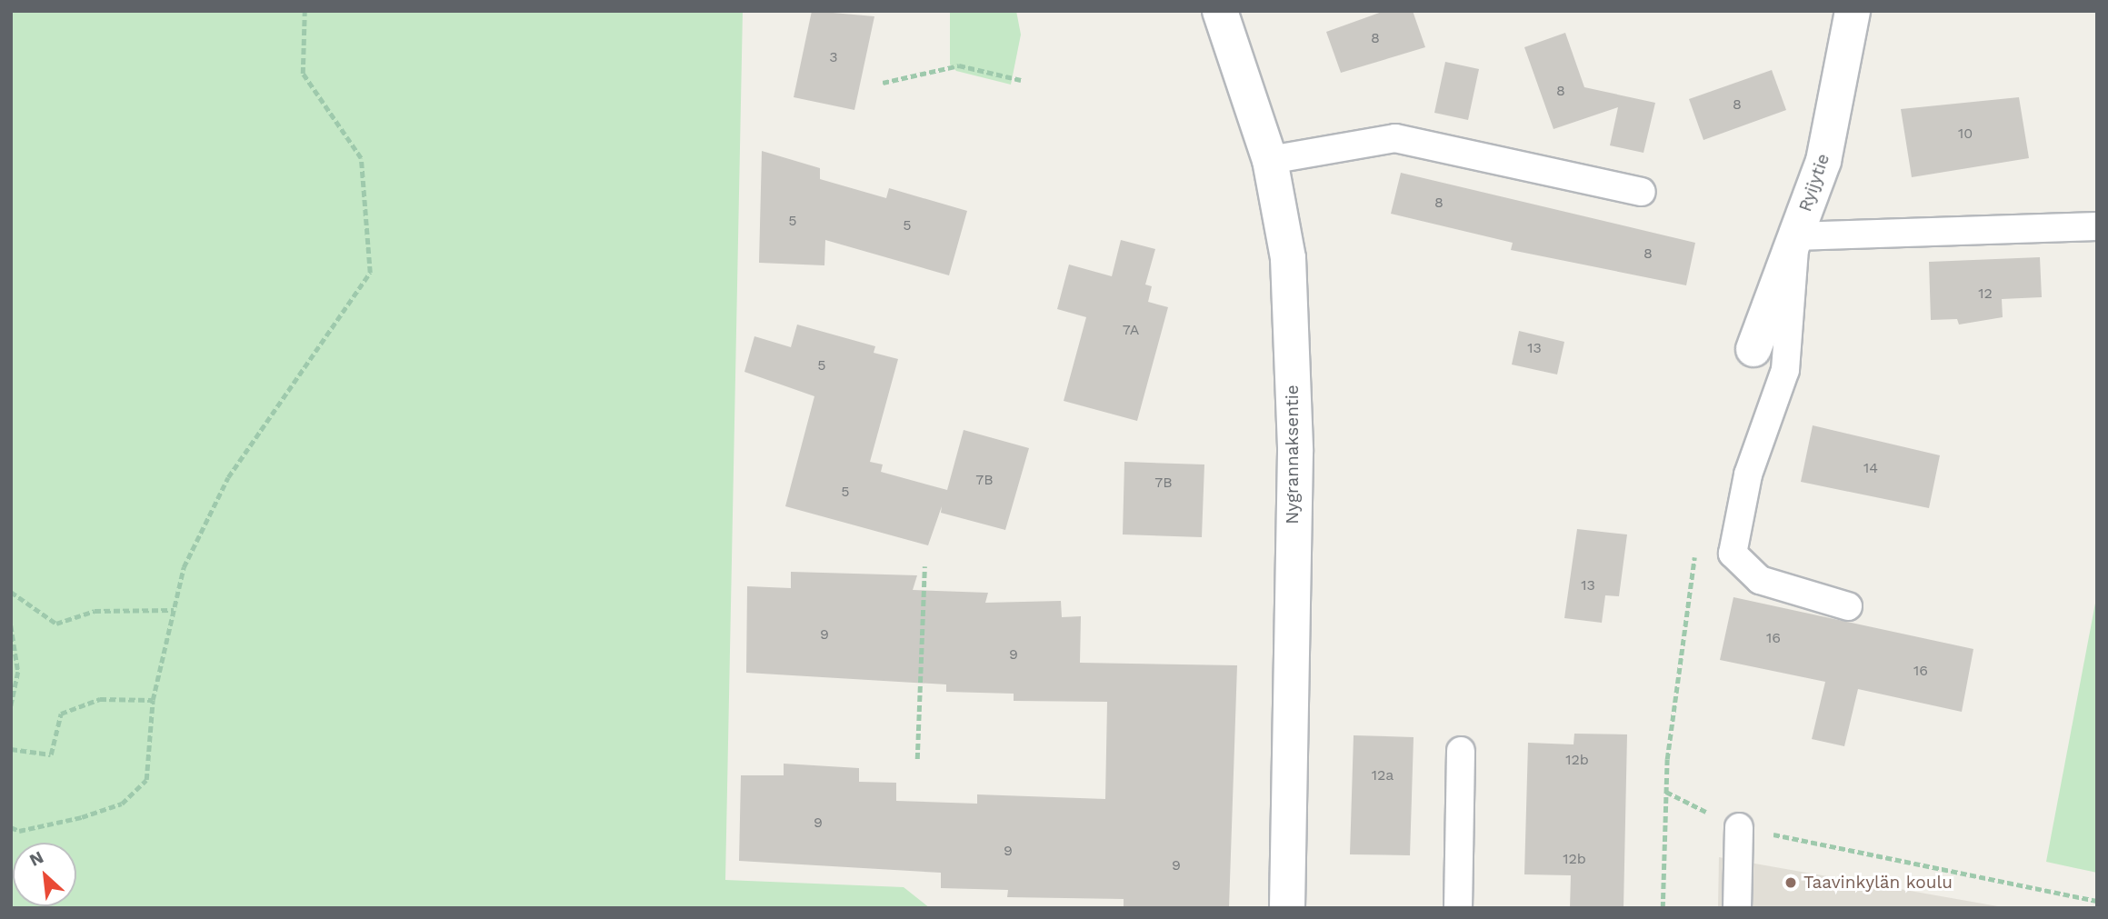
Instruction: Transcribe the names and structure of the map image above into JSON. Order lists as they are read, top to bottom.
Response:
{
  "streets": {
    "street": ["Ryijytie", "Nygrannaksentie"]
  },
  "places": ["Taavinkylän koulu"],
  "house_numbers": [
    "8",
    "3",
    "8",
    "8",
    "10",
    "8",
    "5",
    "5",
    "8",
    "12",
    "7A",
    "13",
    "5",
    "14",
    "7B",
    "7B",
    "5",
    "13",
    "9",
    "16",
    "9",
    "16",
    "12b",
    "12a",
    "9",
    "9",
    "12b",
    "9"
  ],
  "north": "top left"
}
